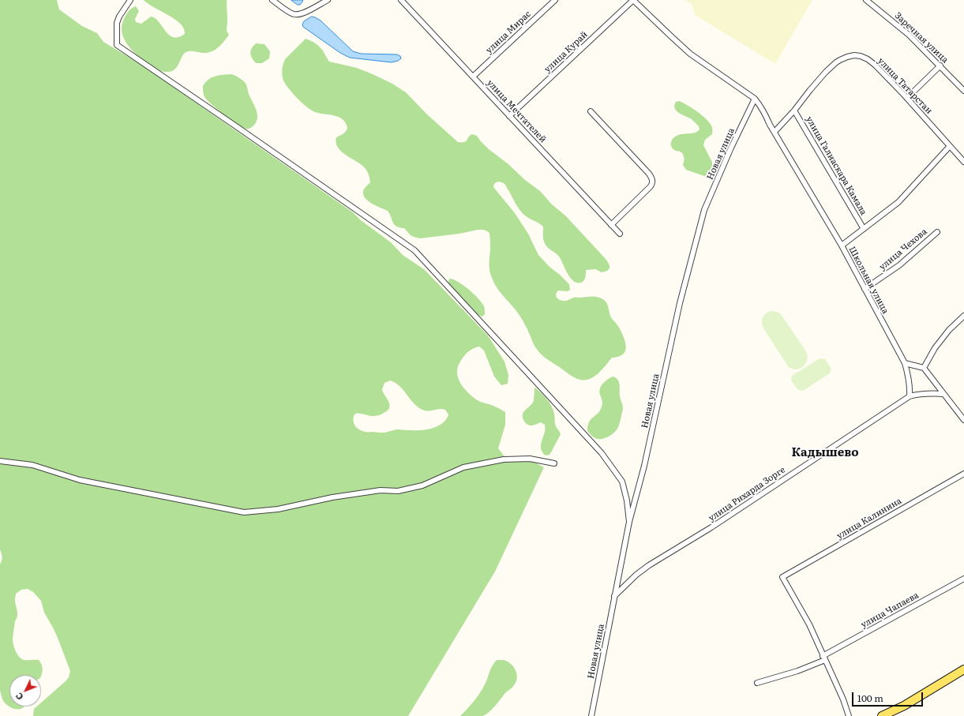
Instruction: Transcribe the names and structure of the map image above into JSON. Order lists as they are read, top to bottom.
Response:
{
  "streets": {
    "street": [
      "улица Мирас",
      "Заречная улица",
      "улица Курай",
      "улица Татарстан",
      "улица Мечтателей",
      "Новая улица",
      "улица Галиаскара Камала",
      "улица Чехова",
      "Школьная улица",
      "улица Рихарда Зорге",
      "улица Калинина",
      "улица Чапаева"
    ]
  },
  "crossings": [
    ["улица Мирас", "улица Мечтателей"],
    ["улица Курай", "улица Мечтателей"],
    ["улица Курай", "Школьная улица"],
    ["улица Татарстан", "улица Галиаскара Камала"],
    ["улица Татарстан", "Школьная улица"],
    ["Новая улица", "Школьная улица"],
    ["Новая улица", "улица Рихарда Зорге"],
    ["улица Чехова", "Школьная улица"],
    ["Школьная улица", "улица Рихарда Зорге"],
    ["улица Калинина", "улица Чапаева"]
  ],
  "districts": ["Кадышево"],
  "scale_bar": "100 m",
  "north": "bottom left"
}
